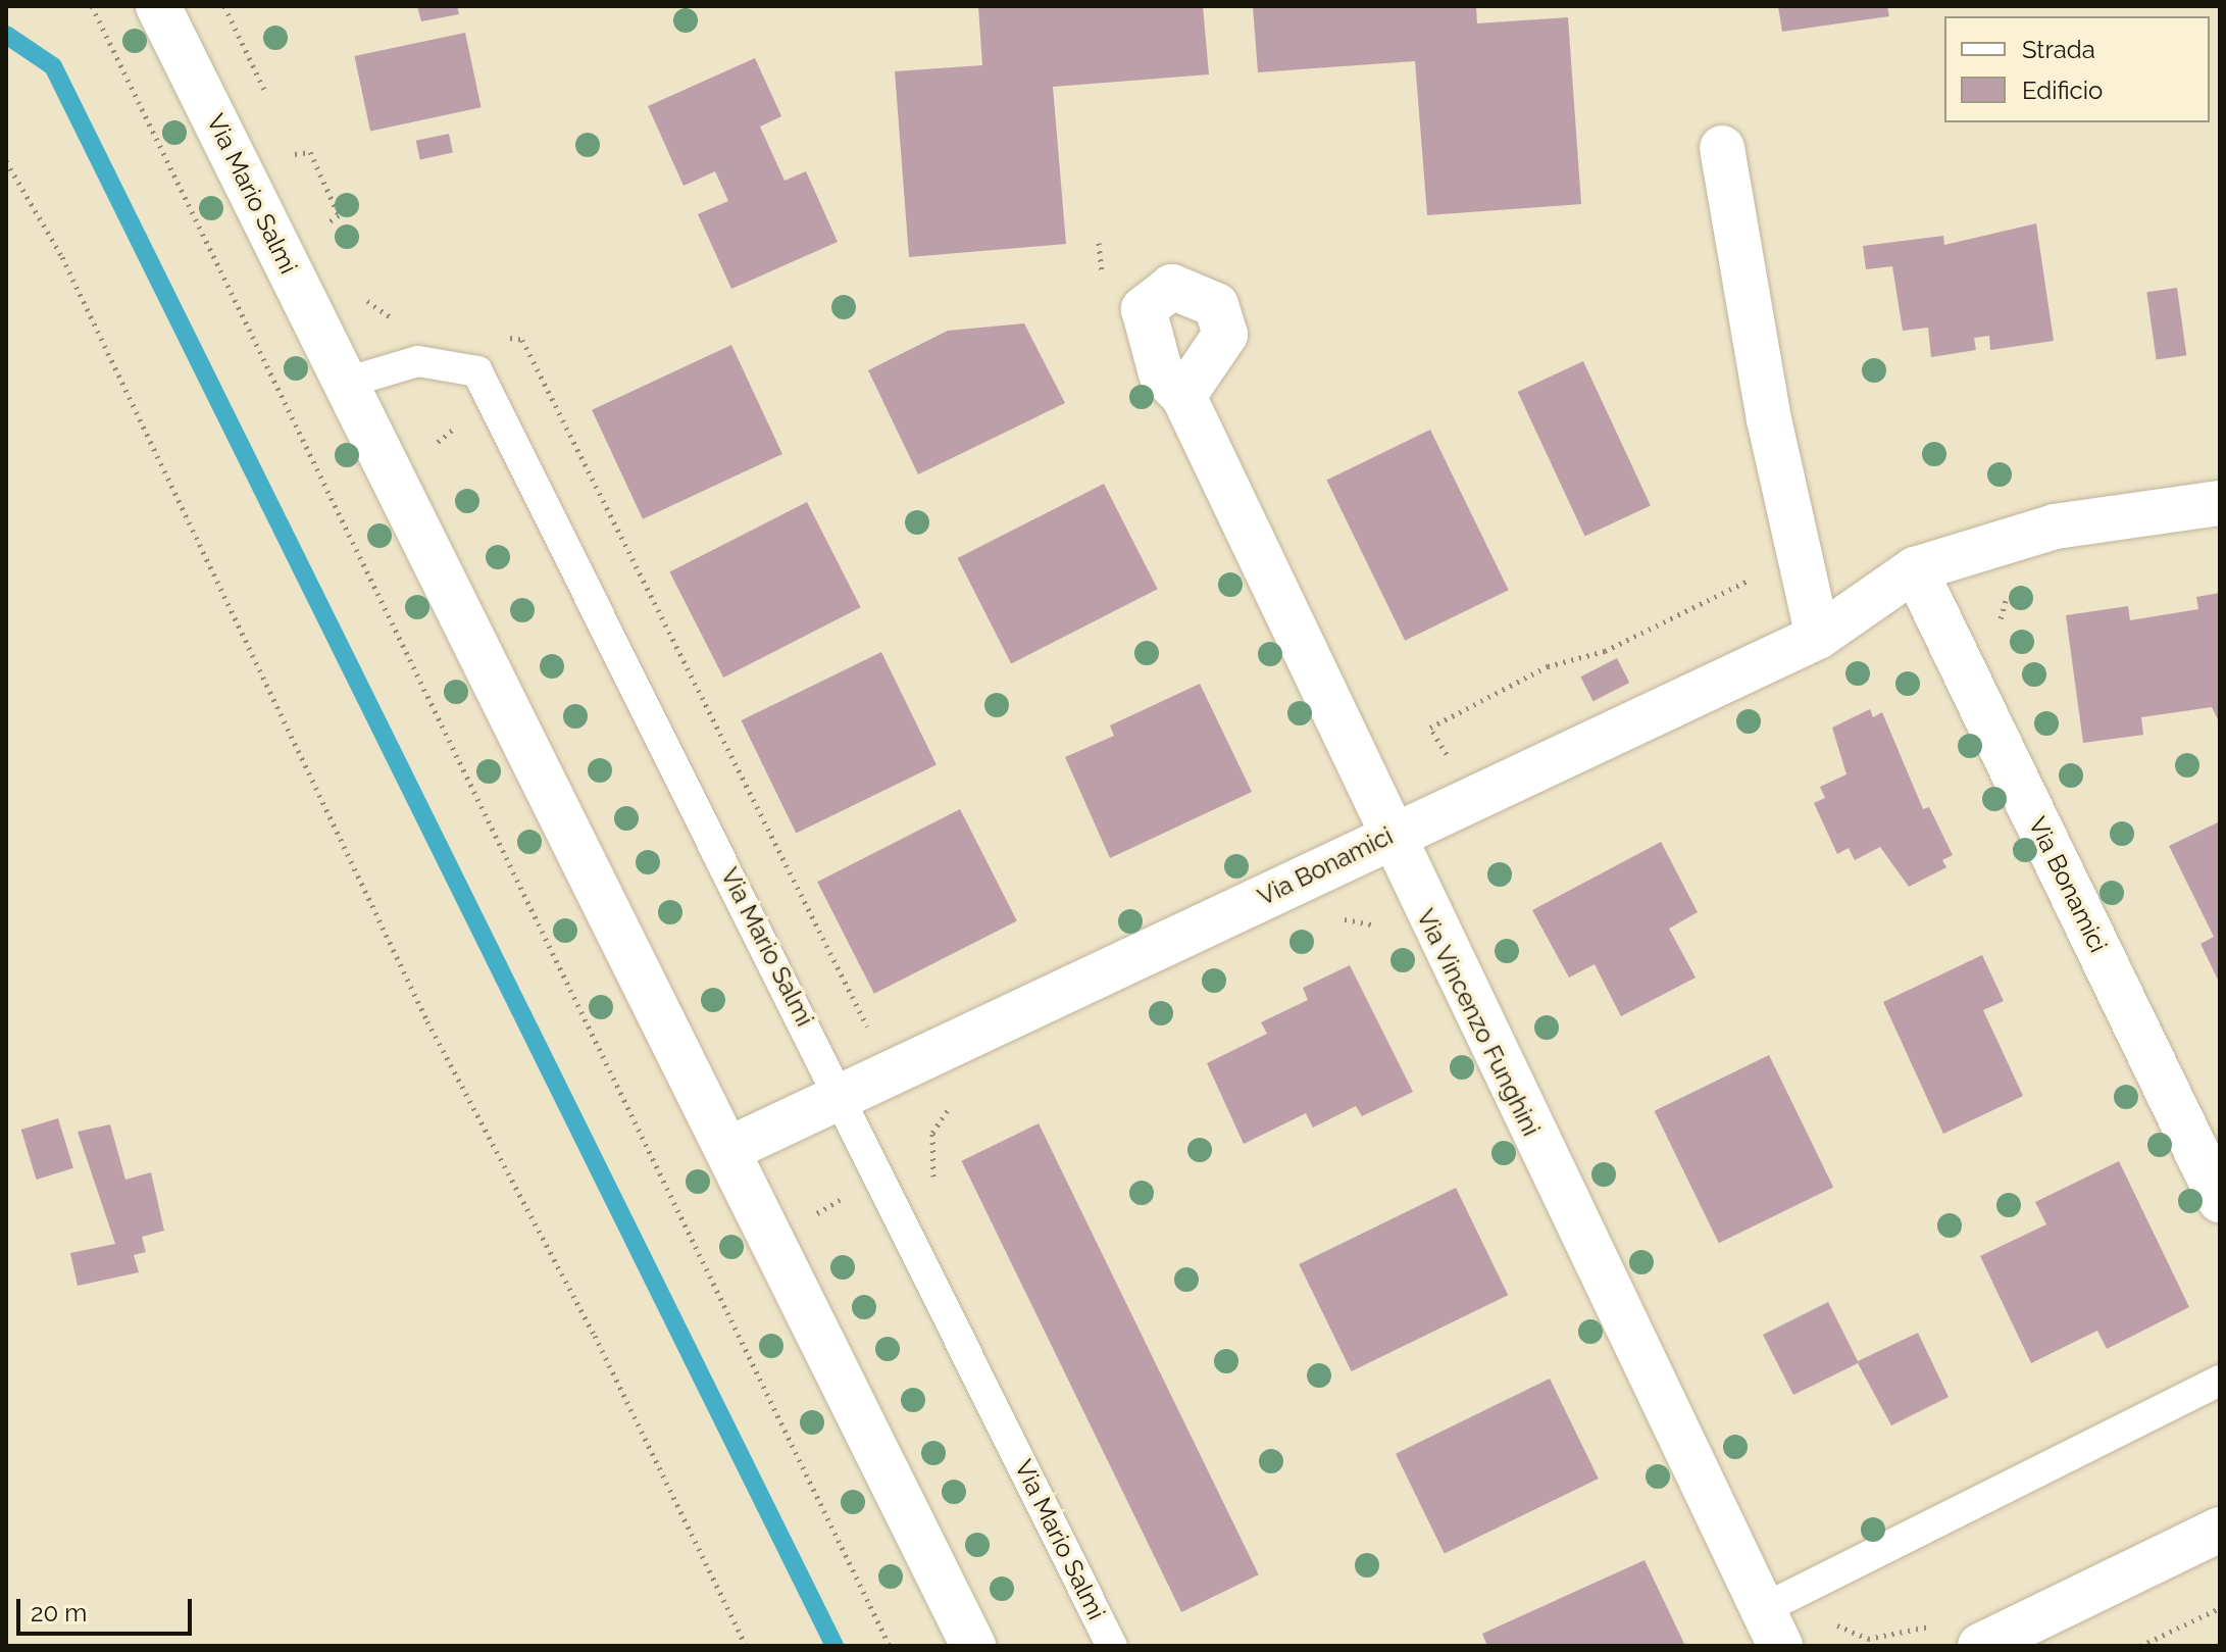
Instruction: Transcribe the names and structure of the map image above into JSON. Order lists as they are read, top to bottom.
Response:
{
  "streets": {
    "street": ["Via Mario Salmi", "Via Bonamici", "Via Vincenzo Funghini"]
  },
  "crossings": [
    ["Via Mario Salmi", "Via Bonamici"],
    ["Via Bonamici", "Via Vincenzo Funghini"]
  ],
  "legend": ["Strada", "Edificio"],
  "scale_bar": "20 m"
}
